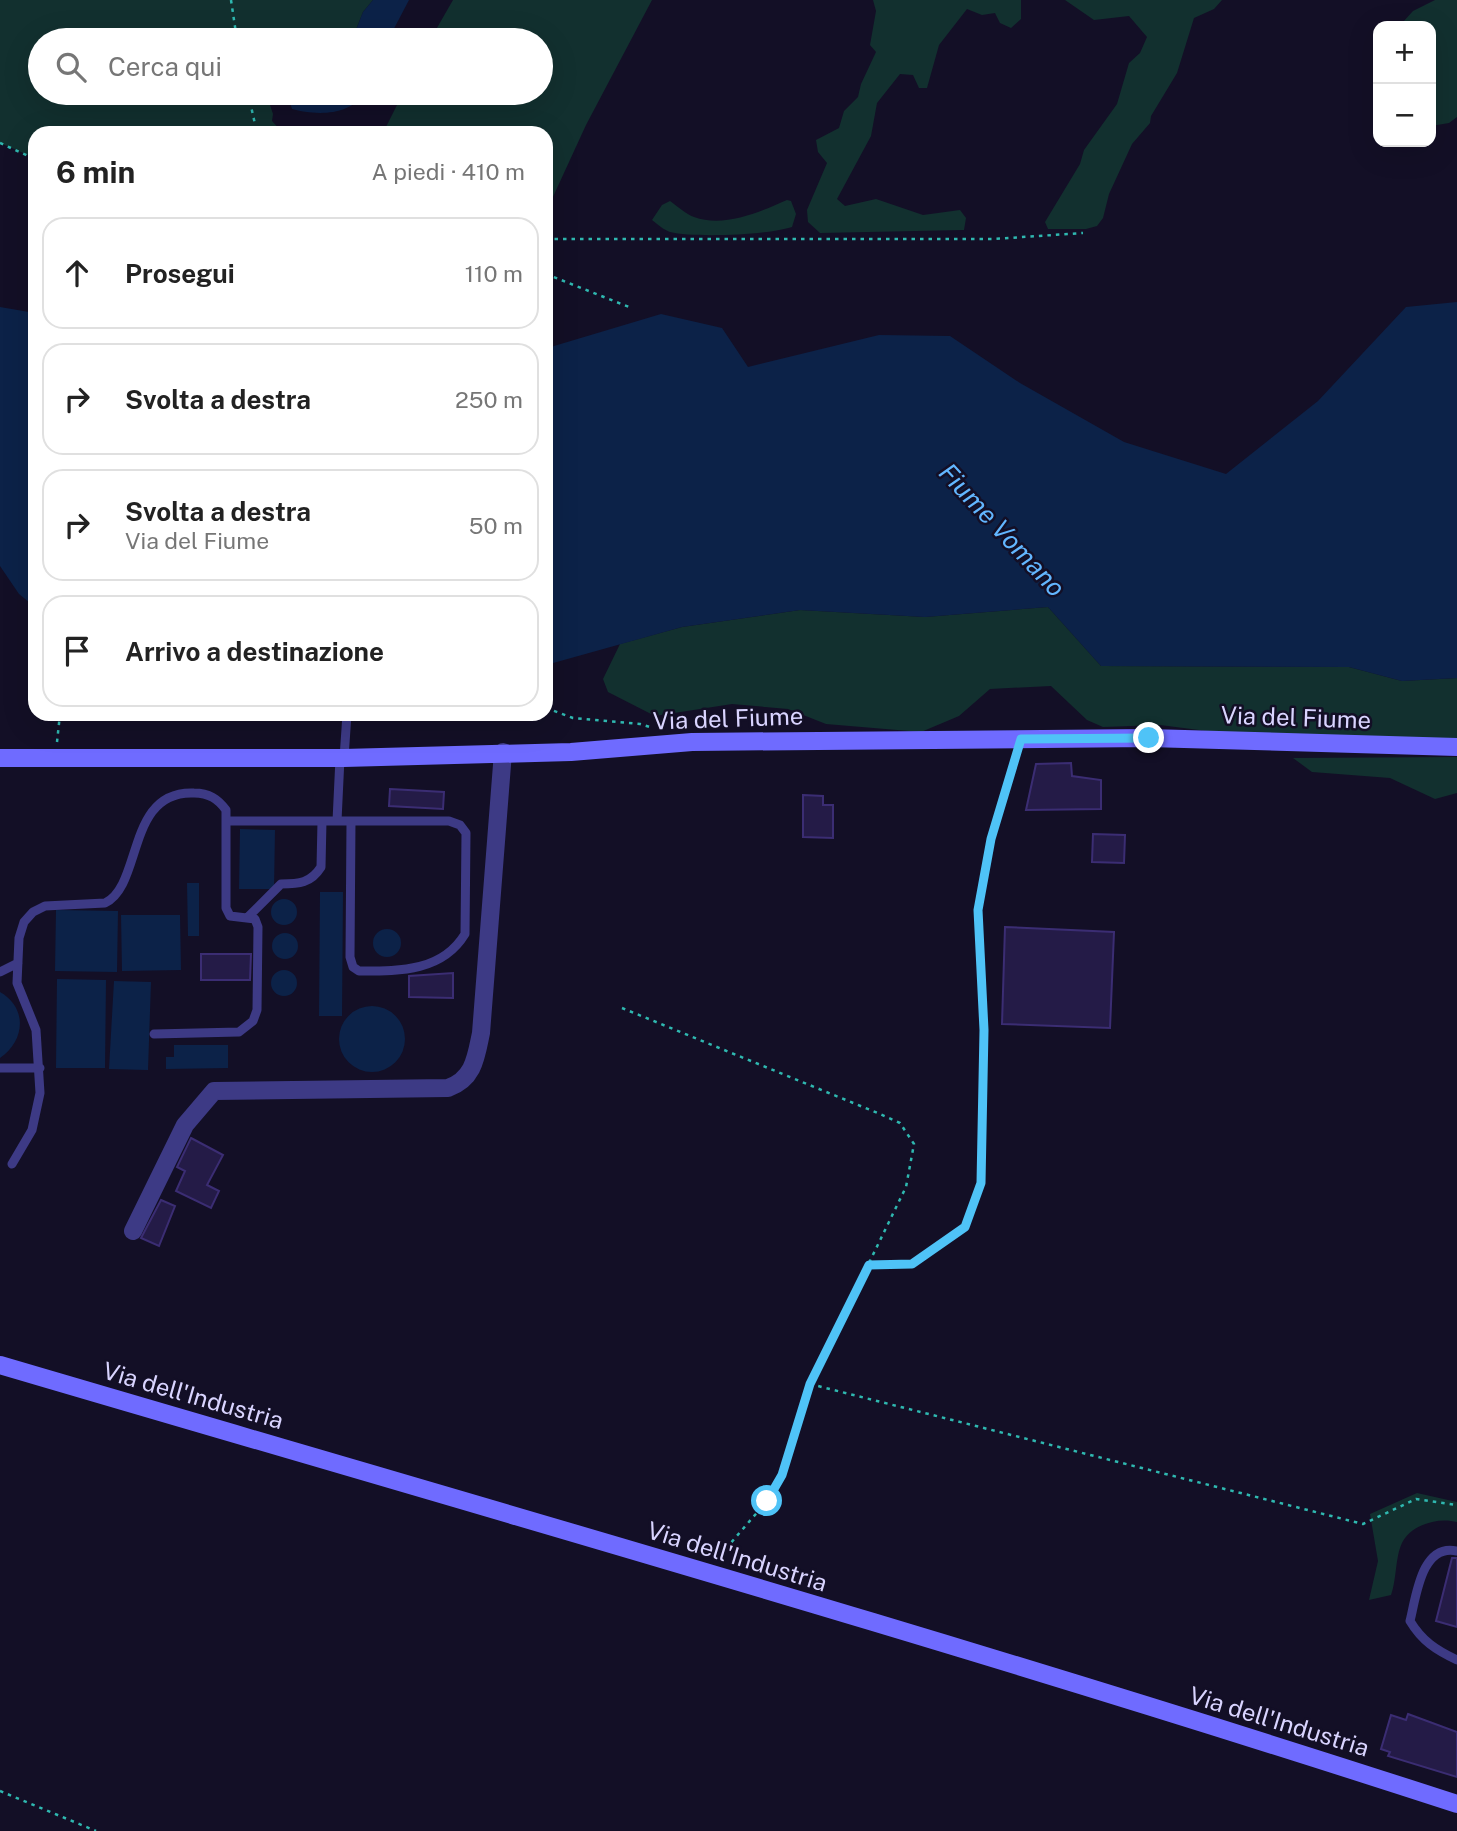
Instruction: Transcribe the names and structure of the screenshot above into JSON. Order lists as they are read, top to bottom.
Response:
{
  "streets": {
    "street": ["Via del Fiume", "Via dell'Industria"]
  },
  "water": ["Fiume Vomano"],
  "page": {
    "map_buttons": ["+", "−"],
    "search": "Cerca qui",
    "heading": ["6 min", "A piedi · 410 m"],
    "list": [
      ["Prosegui", "110 m"],
      ["Svolta a destra", "250 m"],
      ["Svolta a destra", "Via del Fiume", "50 m"],
      "Arrivo a destinazione"
    ]
  }
}
